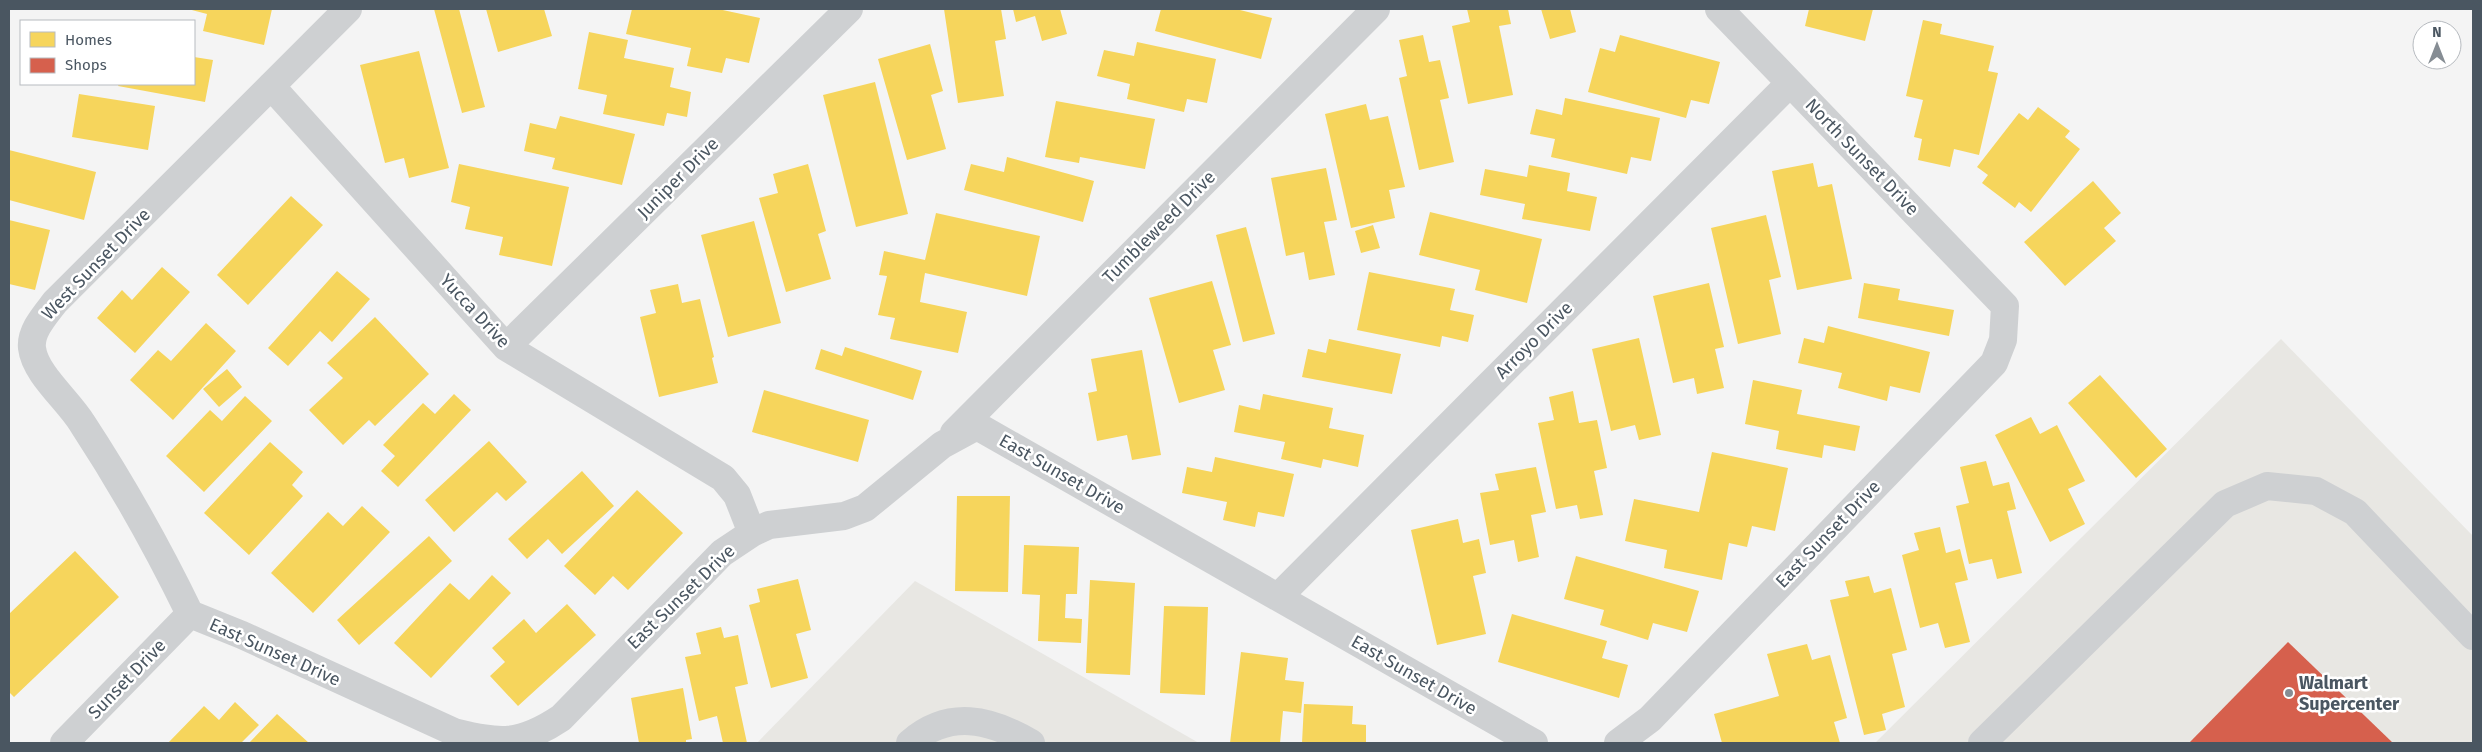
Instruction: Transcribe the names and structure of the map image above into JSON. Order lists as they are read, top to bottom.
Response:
{
  "streets": {
    "street": [
      "North Sunset Drive",
      "Juniper Drive",
      "Tumbleweed Drive",
      "West Sunset Drive",
      "Yucca Drive",
      "Arroyo Drive",
      "East Sunset Drive",
      "Sunset Drive"
    ]
  },
  "crossings": [
    ["North Sunset Drive", "Arroyo Drive"],
    ["North Sunset Drive", "East Sunset Drive"],
    ["Juniper Drive", "Yucca Drive"],
    ["Tumbleweed Drive", "East Sunset Drive"],
    ["West Sunset Drive", "Yucca Drive"],
    ["West Sunset Drive", "East Sunset Drive"],
    ["West Sunset Drive", "Sunset Drive"],
    ["Yucca Drive", "East Sunset Drive"],
    ["Arroyo Drive", "East Sunset Drive"],
    ["East Sunset Drive", "Sunset Drive"]
  ],
  "places": ["Walmart Supercenter"],
  "legend": ["Homes", "Shops"],
  "north": "top"
}
